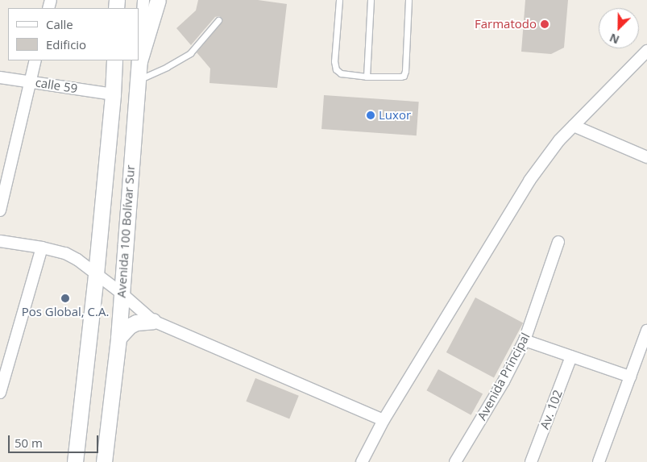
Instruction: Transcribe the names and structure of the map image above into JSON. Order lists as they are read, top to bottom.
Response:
{
  "streets": {
    "street": [
      "calle 59",
      "Avenida 100 Bolívar Sur",
      "Avenida Principal",
      "Av. 102"
    ]
  },
  "crossings": [
    ["calle 59", "Avenida 100 Bolívar Sur"]
  ],
  "places": ["Farmatodo", "Luxor", "Pos Global, C.A."],
  "legend": ["Calle", "Edificio"],
  "scale_bar": "50 m",
  "north": "bottom left"
}
